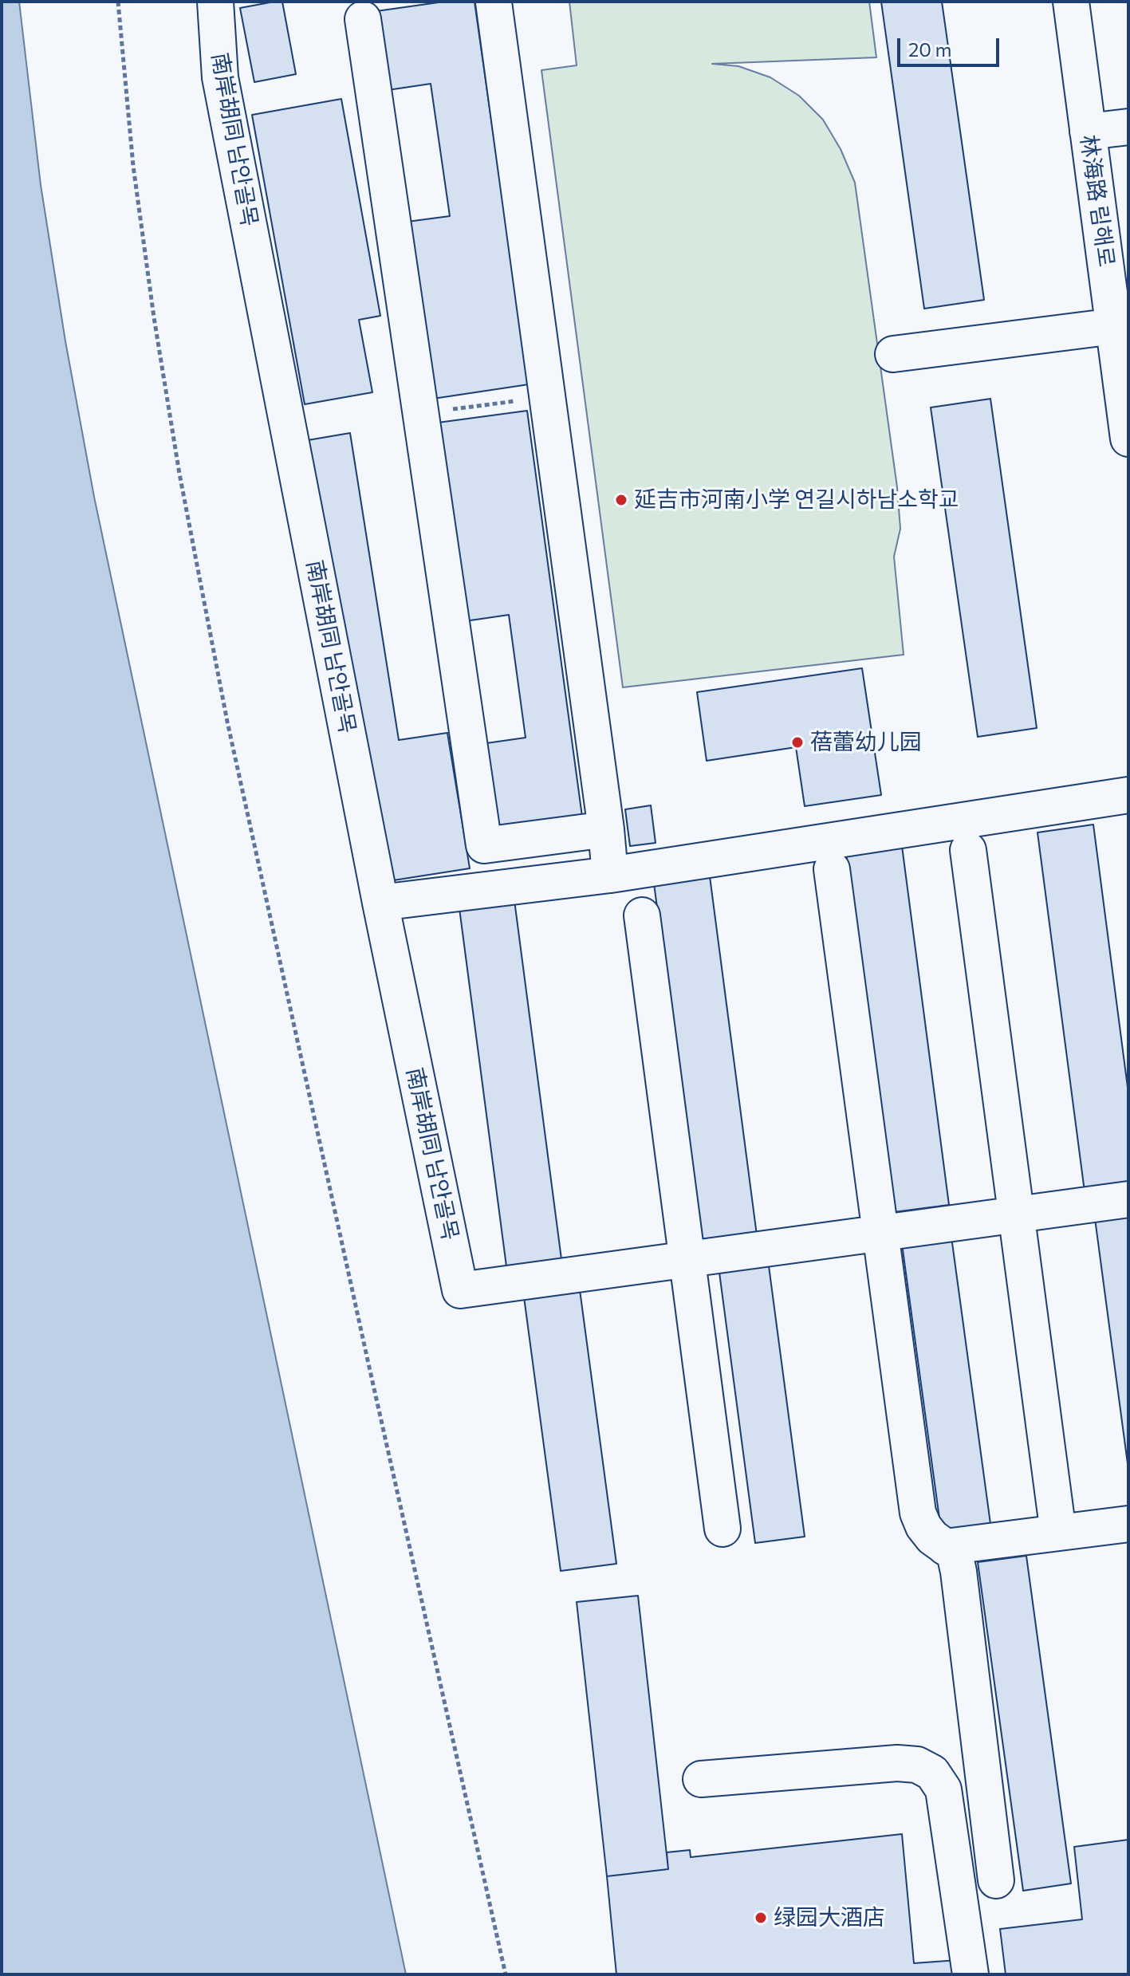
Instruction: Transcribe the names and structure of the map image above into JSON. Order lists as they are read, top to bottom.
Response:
{
  "streets": {
    "street": ["南岸胡同 남안골목", "林海路 림해로"]
  },
  "places": ["延吉市河南小学 연길시하남소학교", "蓓蕾幼儿园", "绿园大酒店"],
  "scale_bar": "20 m"
}
